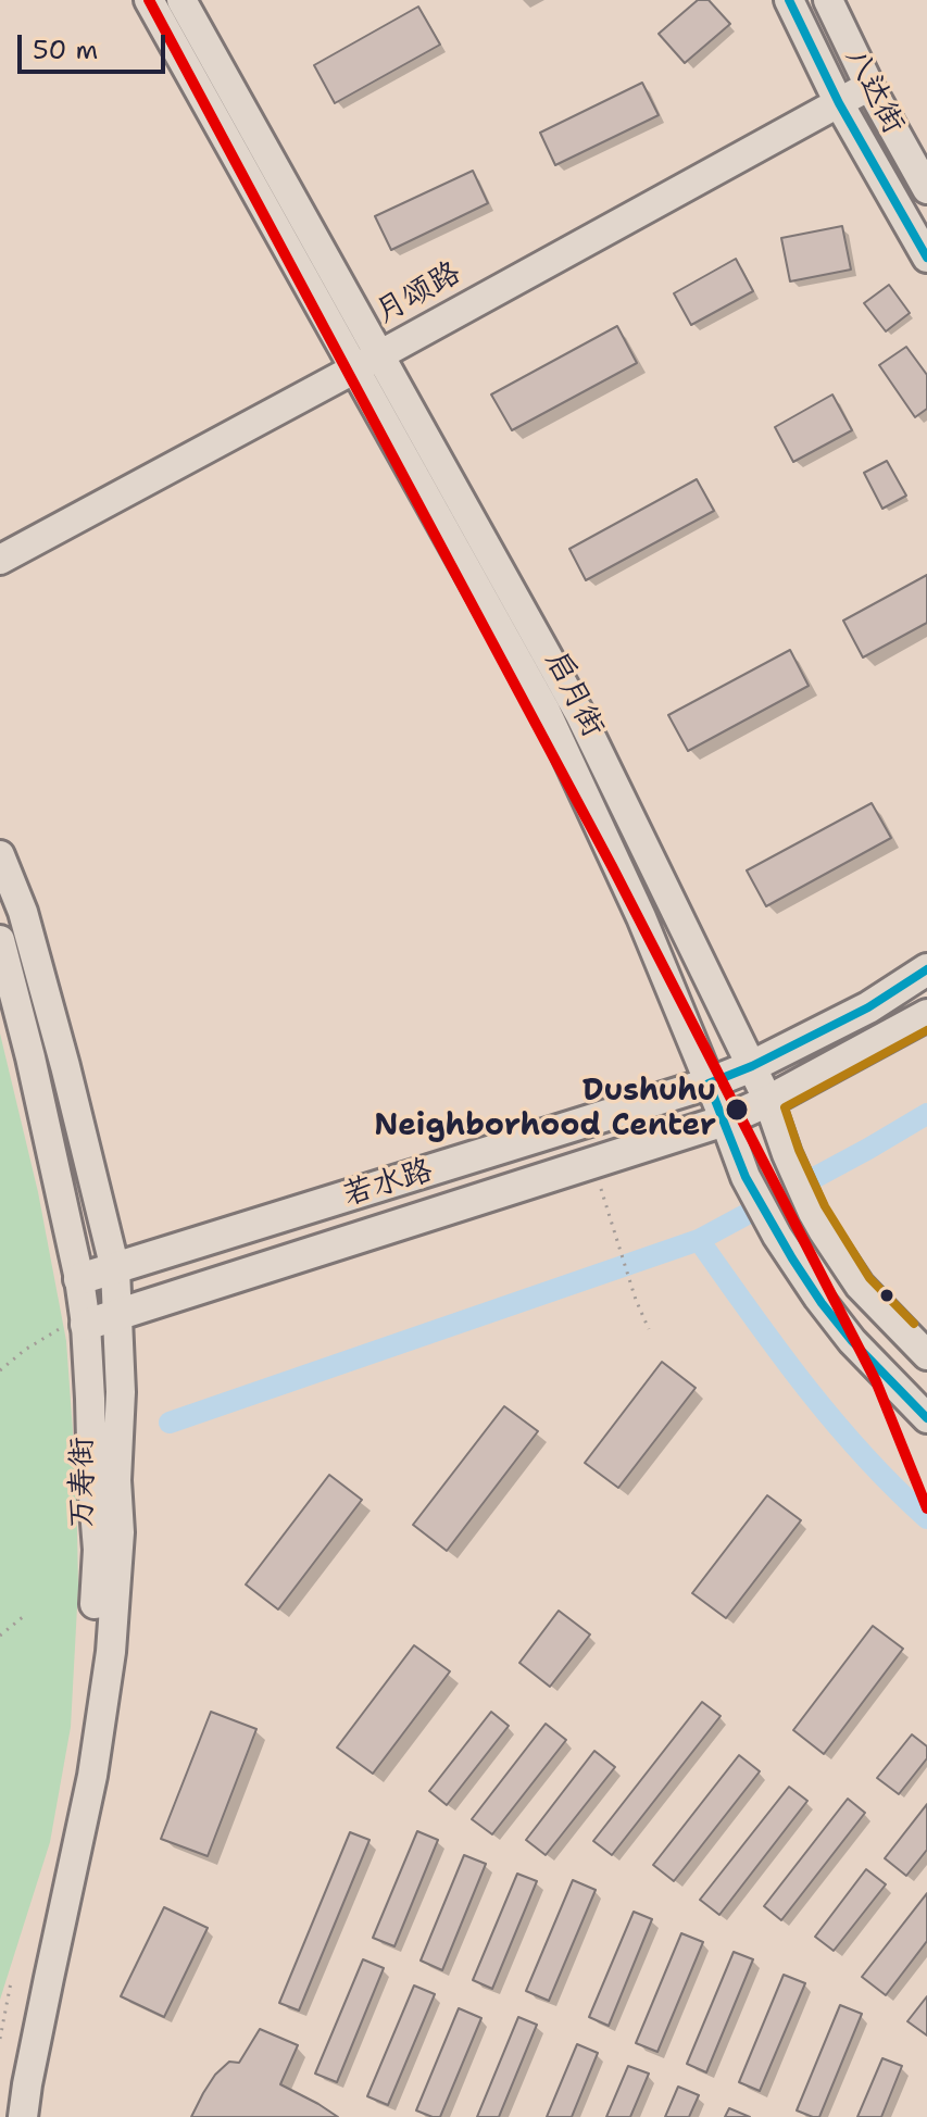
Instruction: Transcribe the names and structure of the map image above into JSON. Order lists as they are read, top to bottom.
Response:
{
  "streets": {
    "main road": ["若水路"],
    "street": [
      "八达街",
      "月颂路",
      "启月街",
      "万寿街"
    ]
  },
  "crossings": [
    ["八达街", "月颂路"],
    ["月颂路", "启月街"],
    ["启月街", "若水路"],
    ["若水路", "万寿街"]
  ],
  "places": ["Dushuhu Neighborhood Center"],
  "scale_bar": "50 m"
}
